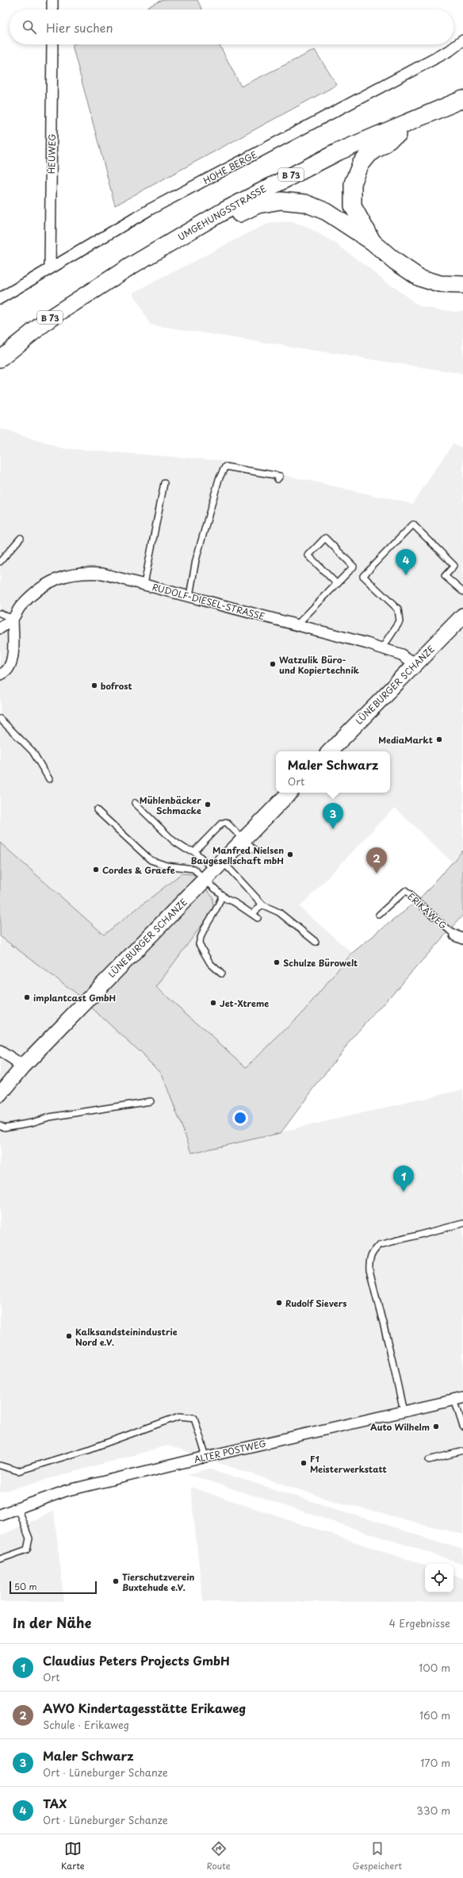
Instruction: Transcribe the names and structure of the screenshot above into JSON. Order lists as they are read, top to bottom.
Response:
{
  "streets": {
    "main road": ["B 73", "UMGEHUNGSSTRASSE"],
    "street": [
      "HEUWEG",
      "HOHE BERGE",
      "RUDOLF-DIESEL-STRASSE",
      "LÜNEBURGER SCHANZE",
      "ALTER POSTWEG"
    ],
    "lane": ["ERIKAWEG"]
  },
  "crossings": [
    ["HEUWEG", "HOHE BERGE"],
    ["RUDOLF-DIESEL-STRASSE", "LÜNEBURGER SCHANZE"]
  ],
  "places": [
    "Watzulik Büro- und Kopiertechnik",
    "bofrost",
    "MediaMarkt",
    "Mühlenbäcker Schmacke",
    "Manfred Nielsen Baugesellschaft mbH",
    "Cordes & Graefe",
    "Schulze Bürowelt",
    "implantcast GmbH",
    "Jet-Xtreme",
    "Rudolf Sievers",
    "Kalksandsteinindustrie Nord e.V.",
    "Auto Wilhelm",
    "F1 Meisterwerkstatt",
    "Tierschutzverein Buxtehude e.V."
  ],
  "scale_bar": "50 m",
  "page": {
    "search": "Hier suchen",
    "pins": [
      "4",
      "3",
      "2",
      "1"
    ],
    "popup": ["Maler Schwarz", "Ort"],
    "scale": "50 m",
    "heading": ["In der Nähe", "4 Ergebnisse"],
    "list": [
      {
        "mark": "1",
        "name": "Claudius Peters Projects GmbH",
        "note": "Ort",
        "value": "100 m"
      },
      {
        "mark": "2",
        "name": "AWO Kindertagesstätte Erikaweg",
        "note": "Schule · Erikaweg",
        "value": "160 m"
      },
      {
        "mark": "3",
        "name": "Maler Schwarz",
        "note": "Ort · Lüneburger Schanze",
        "value": "170 m"
      },
      {
        "mark": "4",
        "name": "TAX",
        "note": "Ort · Lüneburger Schanze",
        "value": "330 m"
      }
    ],
    "nav": ["Karte", "Route", "Gespeichert"]
  }
}
